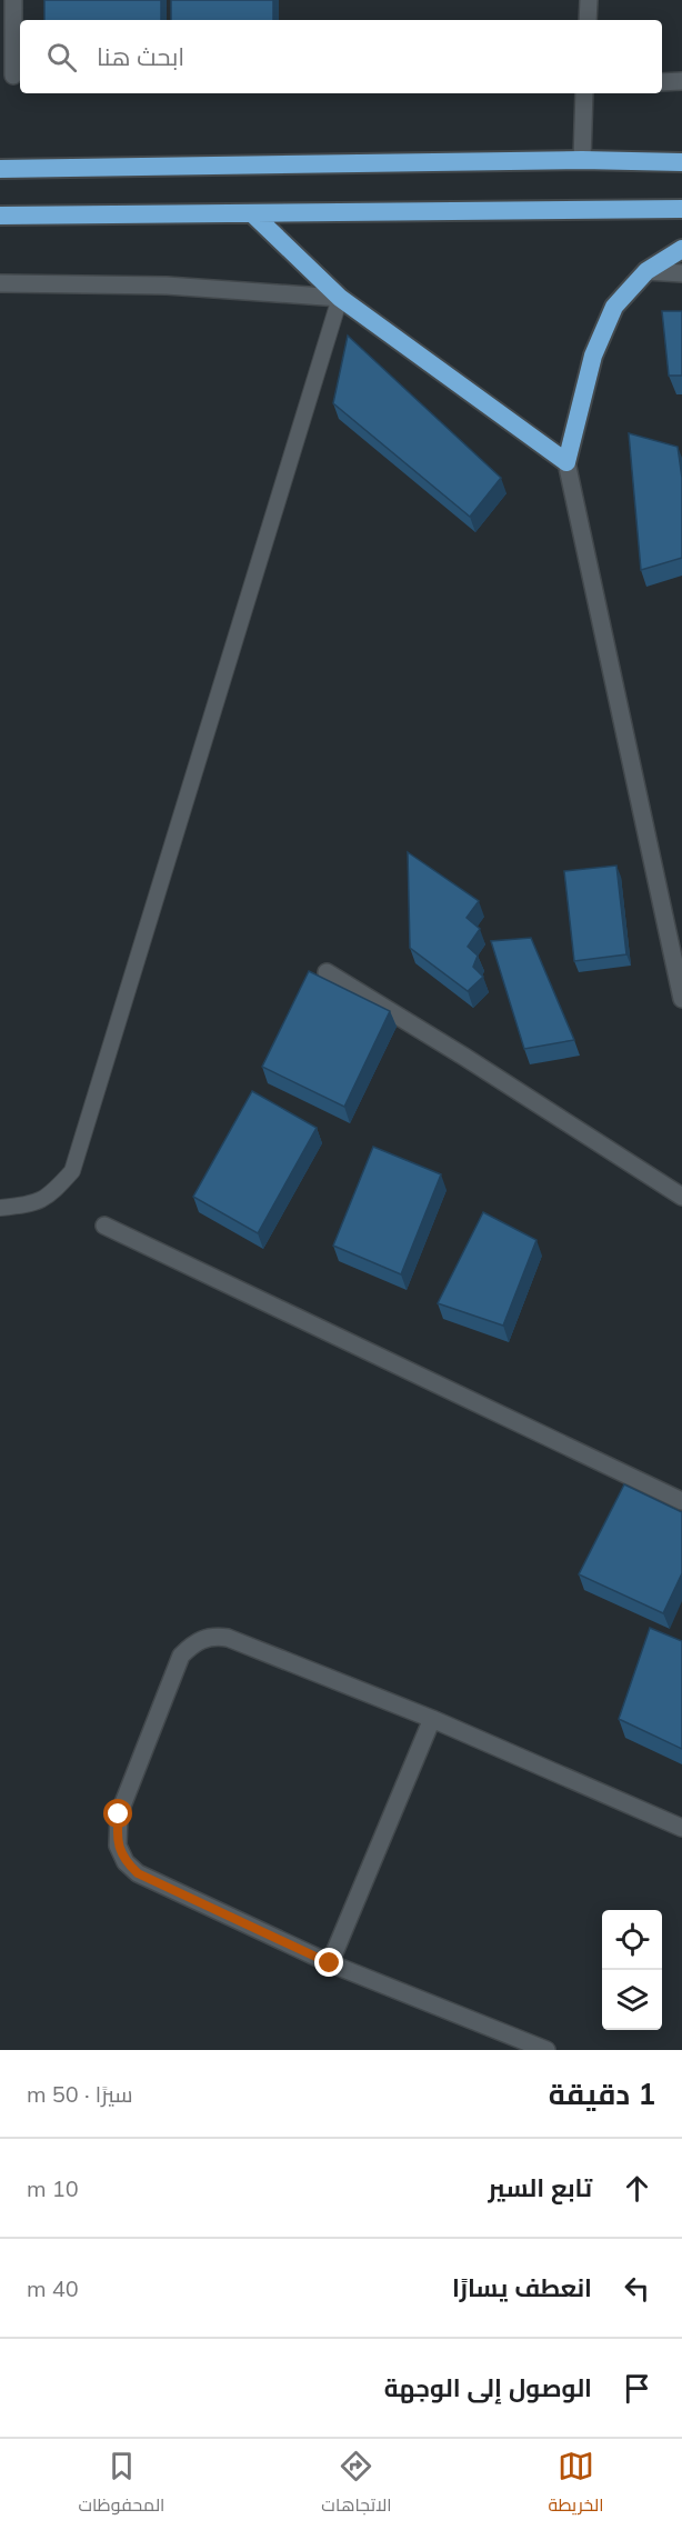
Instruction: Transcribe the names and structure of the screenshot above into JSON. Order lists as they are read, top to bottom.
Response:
{
  "page": {
    "search": "ابحث هنا",
    "heading": ["1 دقيقة", "سيرًا · 50 m"],
    "list": [
      ["تابع السير", "10 m"],
      ["انعطف يسارًا", "40 m"],
      "الوصول إلى الوجهة"
    ],
    "nav": ["الخريطة", "الاتجاهات", "المحفوظات"]
  }
}
